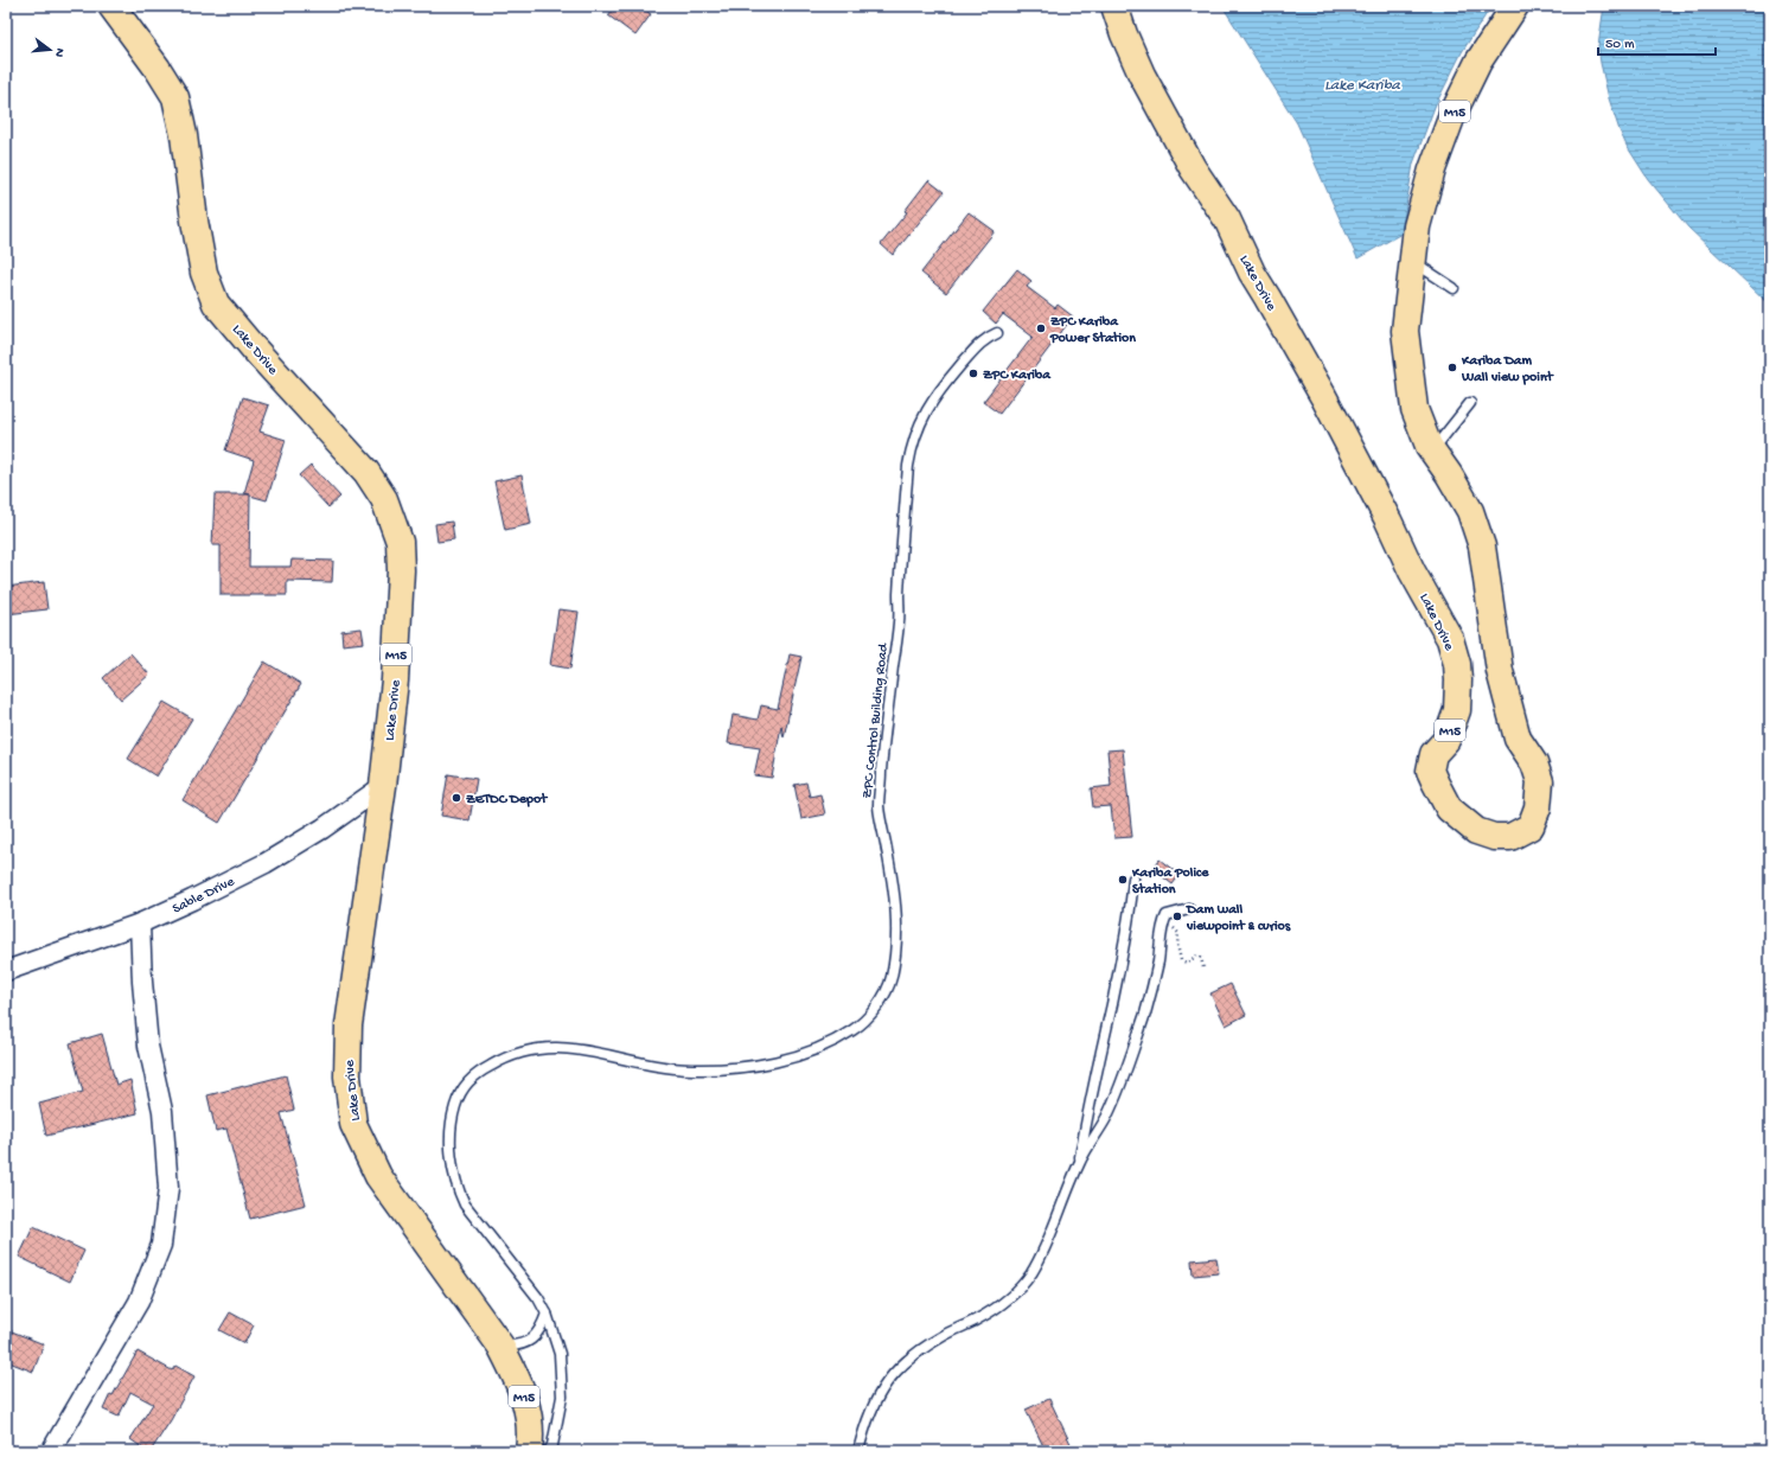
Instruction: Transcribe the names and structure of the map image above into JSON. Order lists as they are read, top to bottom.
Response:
{
  "streets": {
    "main road": ["M15", "Lake Drive"],
    "street": ["Sable Drive"],
    "lane": ["ZPC Control Building Road"]
  },
  "crossings": [
    ["Lake Drive", "Sable Drive"]
  ],
  "water": ["Lake Kariba"],
  "places": [
    "ZPC Kariba Power Station",
    "Kariba Dam Wall view point",
    "ZPC Kariba",
    "ZETDC Depot",
    "Kariba Police Station",
    "Dam wall viewpoint & curios"
  ],
  "scale_bar": "50 m",
  "north": "right"
}
